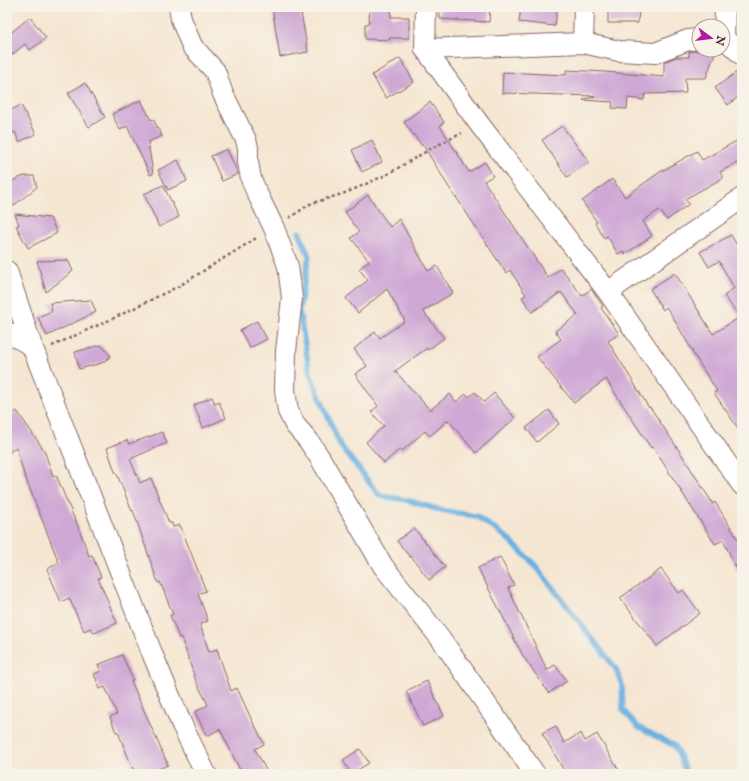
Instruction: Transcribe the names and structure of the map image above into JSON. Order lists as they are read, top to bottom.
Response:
{
  "north": "right"
}
